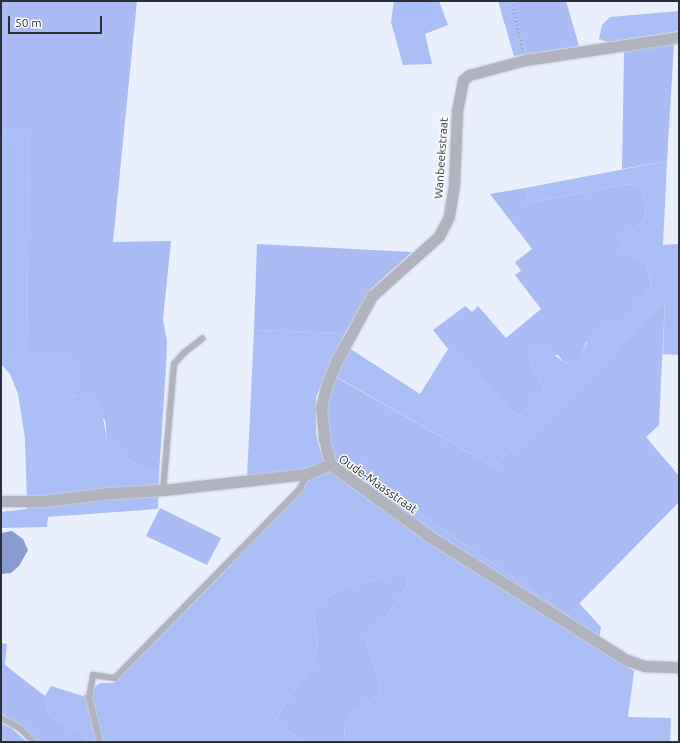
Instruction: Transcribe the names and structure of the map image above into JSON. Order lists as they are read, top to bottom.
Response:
{
  "streets": {
    "street": ["Wanbeekstraat", "Oude-Maasstraat"]
  },
  "crossings": [
    ["Wanbeekstraat", "Oude-Maasstraat"]
  ],
  "scale_bar": "50 m"
}
